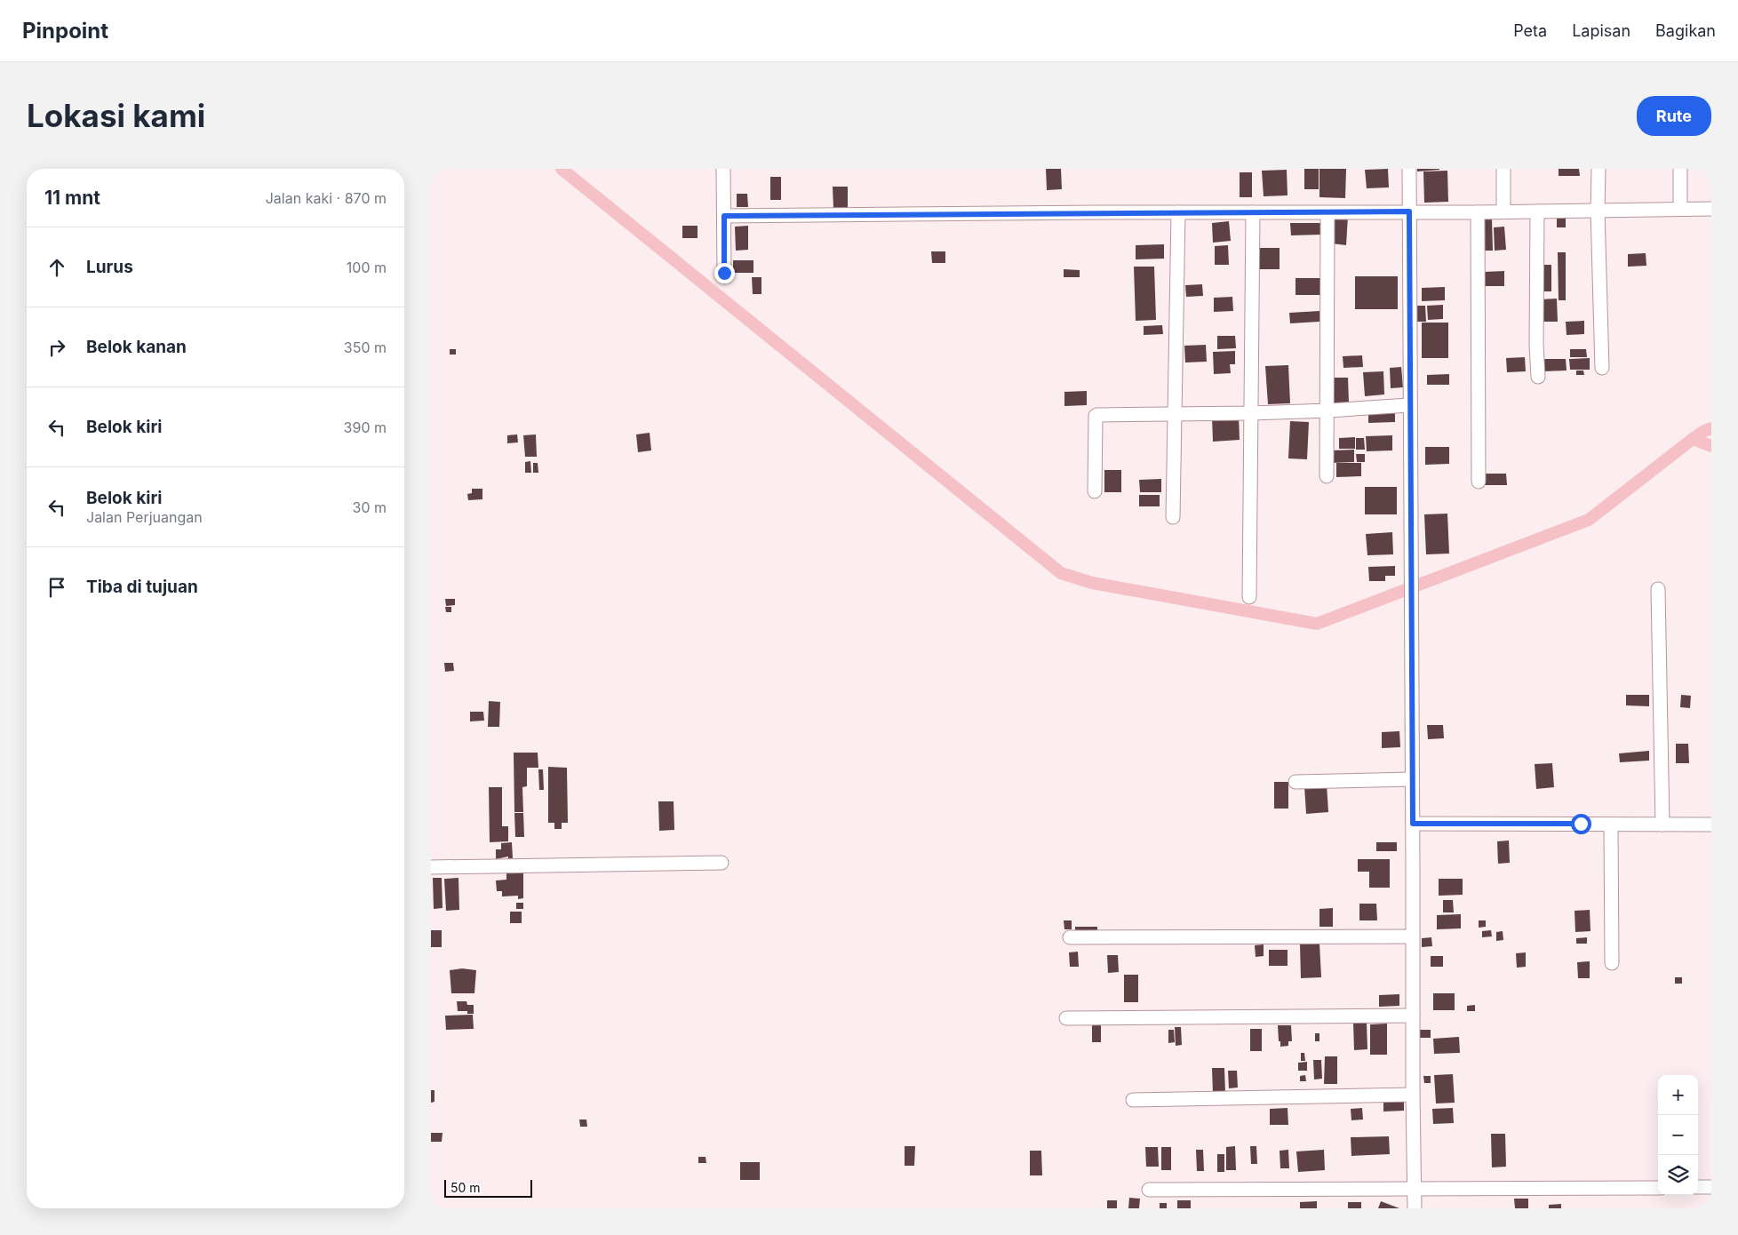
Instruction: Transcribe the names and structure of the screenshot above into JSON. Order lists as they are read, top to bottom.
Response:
{
  "scale_bar": "50 m",
  "page": {
    "header": "Pinpoint",
    "nav": ["Peta", "Lapisan", "Bagikan"],
    "buttons": "Rute",
    "title": "Lokasi kami",
    "heading": ["11 mnt", "Jalan kaki · 870 m"],
    "list": [
      ["Lurus", "100 m"],
      ["Belok kanan", "350 m"],
      ["Belok kiri", "390 m"],
      ["Belok kiri", "Jalan Perjuangan", "30 m"],
      "Tiba di tujuan"
    ],
    "map_buttons": ["+", "−"],
    "scale": "50 m"
  }
}
